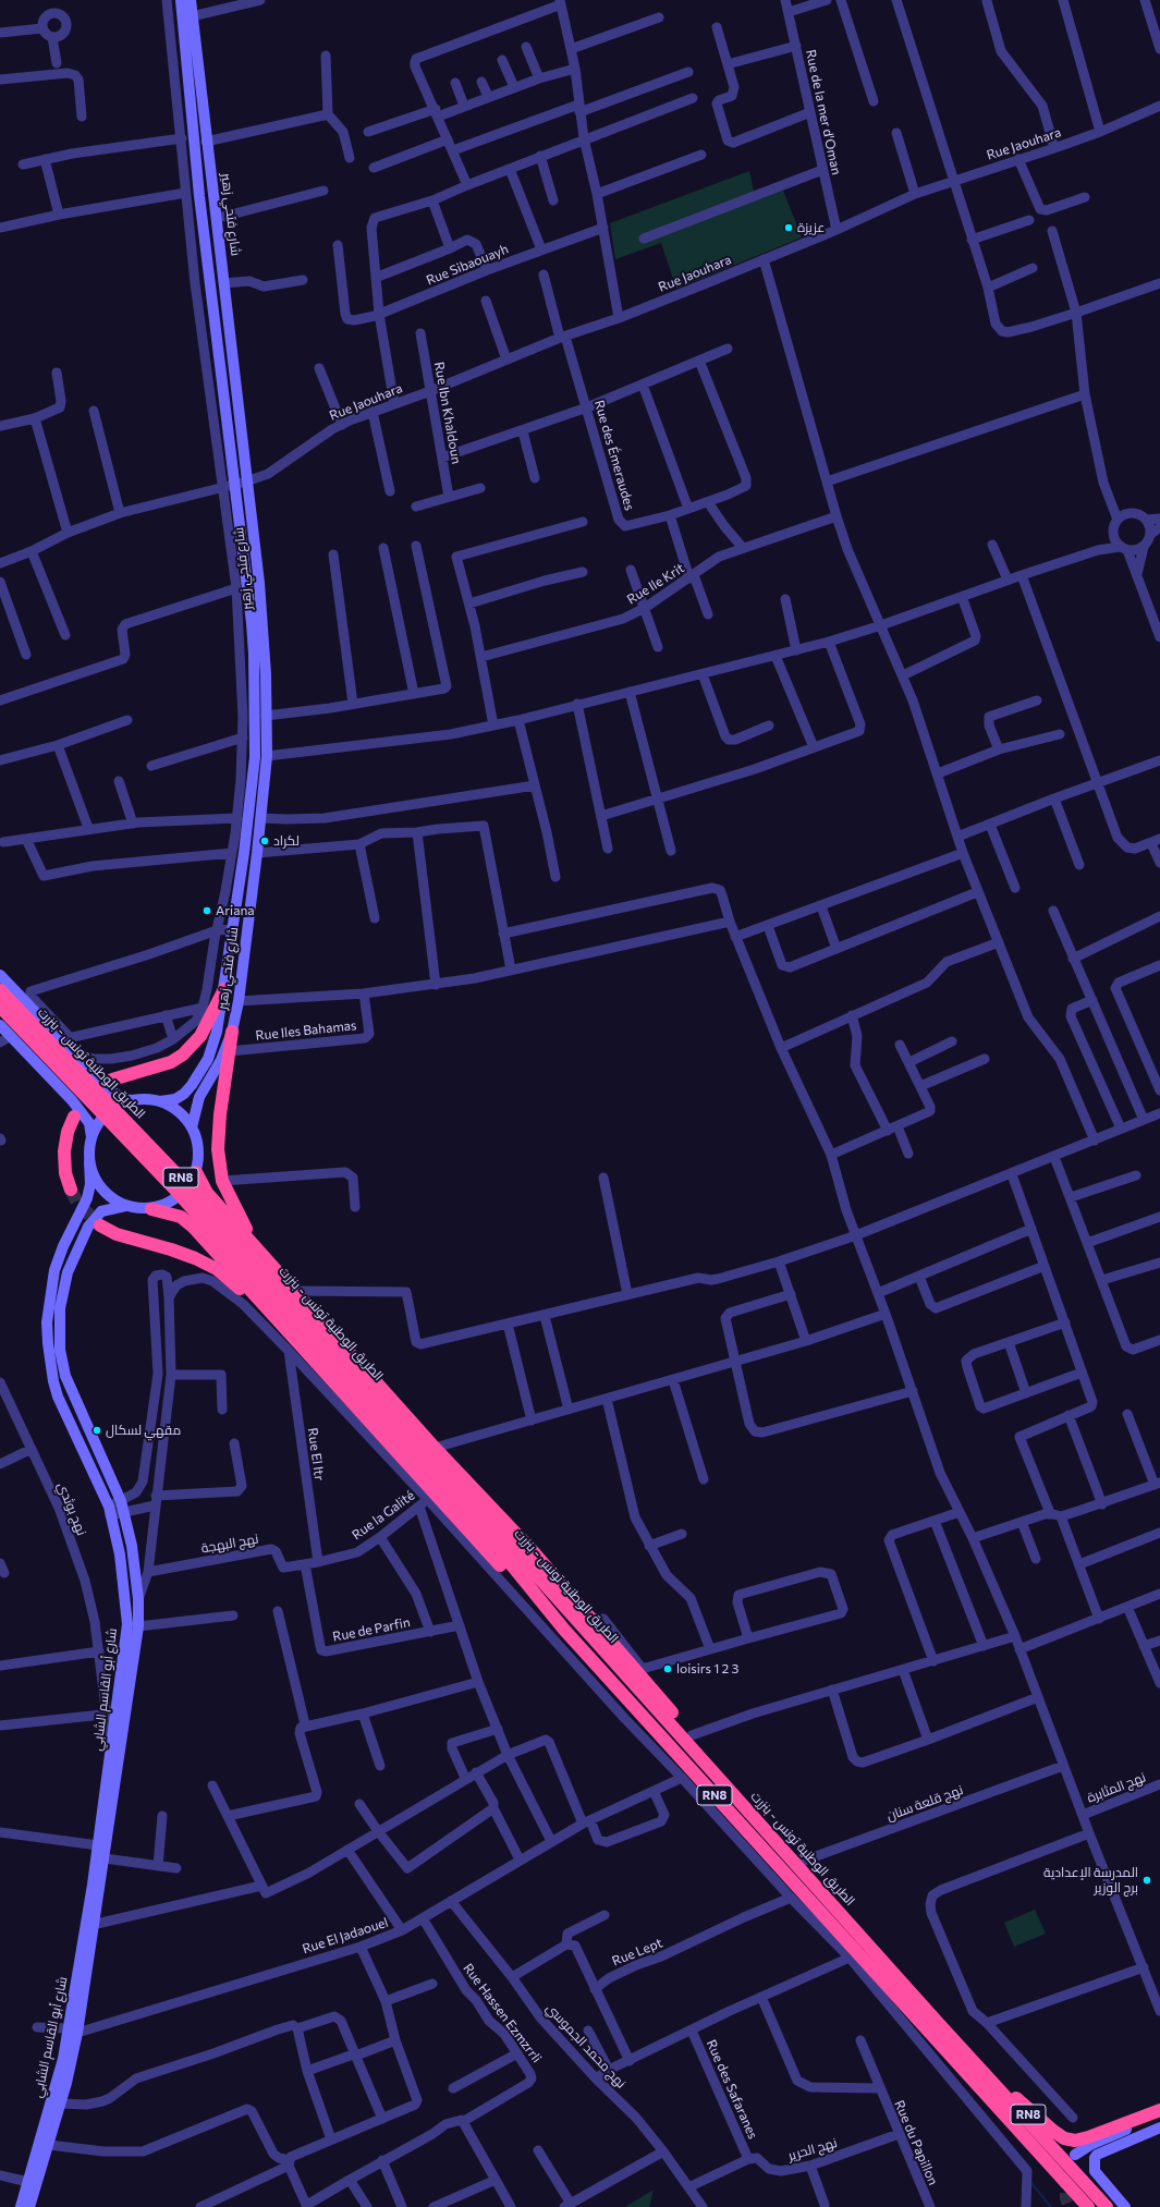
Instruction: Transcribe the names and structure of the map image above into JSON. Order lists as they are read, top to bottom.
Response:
{
  "streets": {
    "highway": ["الطريق الوطنية تونس - بنزرت", "RN8"],
    "street": [
      "Rue de la mer d'Oman",
      "Rue Jaouhara",
      "شارع فتحي زهير",
      "Rue Sibaouayh",
      "Rue Ibn Khaldoun",
      "Rue des Émeraudes",
      "Rue Ile Krit",
      "Rue Iles Bahamas",
      "Rue El Itr",
      "نهج بوثدي",
      "Rue la Galité",
      "نهج البهجة",
      "Rue de Parfin",
      "شارع أبو القاسم الشابي",
      "نهج المثابرة",
      "نهج قلعة سنان",
      "Rue El Jadaouel",
      "Rue Lept",
      "Rue Hassen Ezmzrrli",
      "نهج محمد الجموسي",
      "Rue des Safaranes",
      "Rue du Papillon",
      "نهج الحرير"
    ]
  },
  "crossings": [
    ["Rue de la mer d'Oman", "Rue Jaouhara"],
    ["Rue Jaouhara", "شارع فتحي زهير"],
    ["Rue Jaouhara", "Rue Ibn Khaldoun"],
    ["Rue Jaouhara", "Rue des Émeraudes"],
    ["شارع فتحي زهير", "RN8"],
    ["شارع فتحي زهير", "شارع أبو القاسم الشابي"],
    ["الطريق الوطنية تونس - بنزرت", "RN8"],
    ["الطريق الوطنية تونس - بنزرت", "نهج قلعة سنان"],
    ["RN8", "شارع أبو القاسم الشابي"],
    ["Rue El Itr", "Rue la Galité"],
    ["نهج بوثدي", "شارع أبو القاسم الشابي"],
    ["Rue la Galité", "نهج البهجة"],
    ["Rue la Galité", "Rue de Parfin"],
    ["نهج البهجة", "Rue de Parfin"],
    ["شارع أبو القاسم الشابي", "Rue El Jadaouel"],
    ["Rue El Jadaouel", "Rue Hassen Ezmzrrli"],
    ["Rue El Jadaouel", "نهج محمد الجموسي"],
    ["Rue des Safaranes", "نهج الحرير"],
    ["Rue du Papillon", "نهج الحرير"]
  ],
  "places": [
    "عزيزة",
    "لكراد",
    "Ariana",
    "مقهي لسكال",
    "loisirs 1 2 3",
    "المدرسة الإعدادية برج الوزير"
  ]
}
